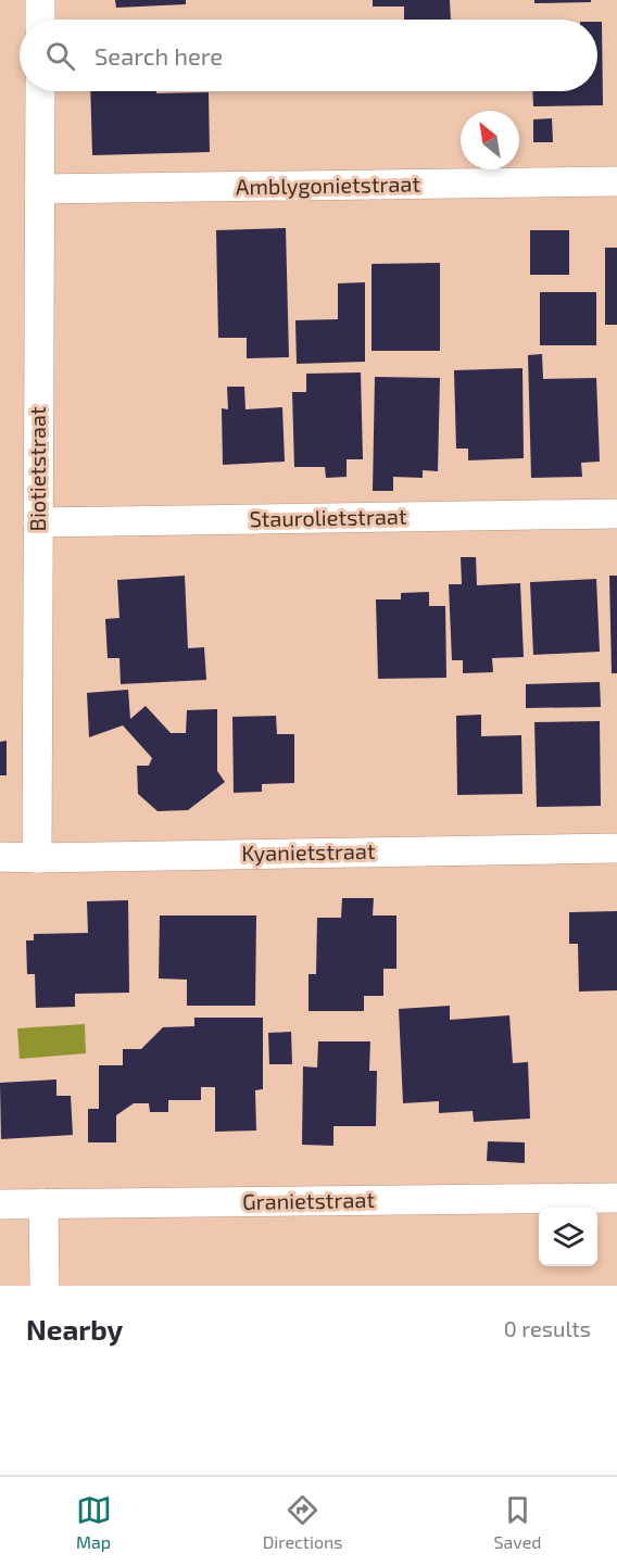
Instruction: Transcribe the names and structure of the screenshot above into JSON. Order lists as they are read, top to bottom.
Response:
{
  "streets": {
    "street": [
      "Amblygonietstraat",
      "Biotietstraat",
      "Staurolietstraat",
      "Kyanietstraat",
      "Granietstraat"
    ]
  },
  "crossings": [
    ["Amblygonietstraat", "Biotietstraat"],
    ["Biotietstraat", "Staurolietstraat"],
    ["Biotietstraat", "Kyanietstraat"]
  ],
  "north": "top left",
  "page": {
    "search": "Search here",
    "heading": ["Nearby", "0 results"],
    "nav": ["Map", "Directions", "Saved"]
  }
}
